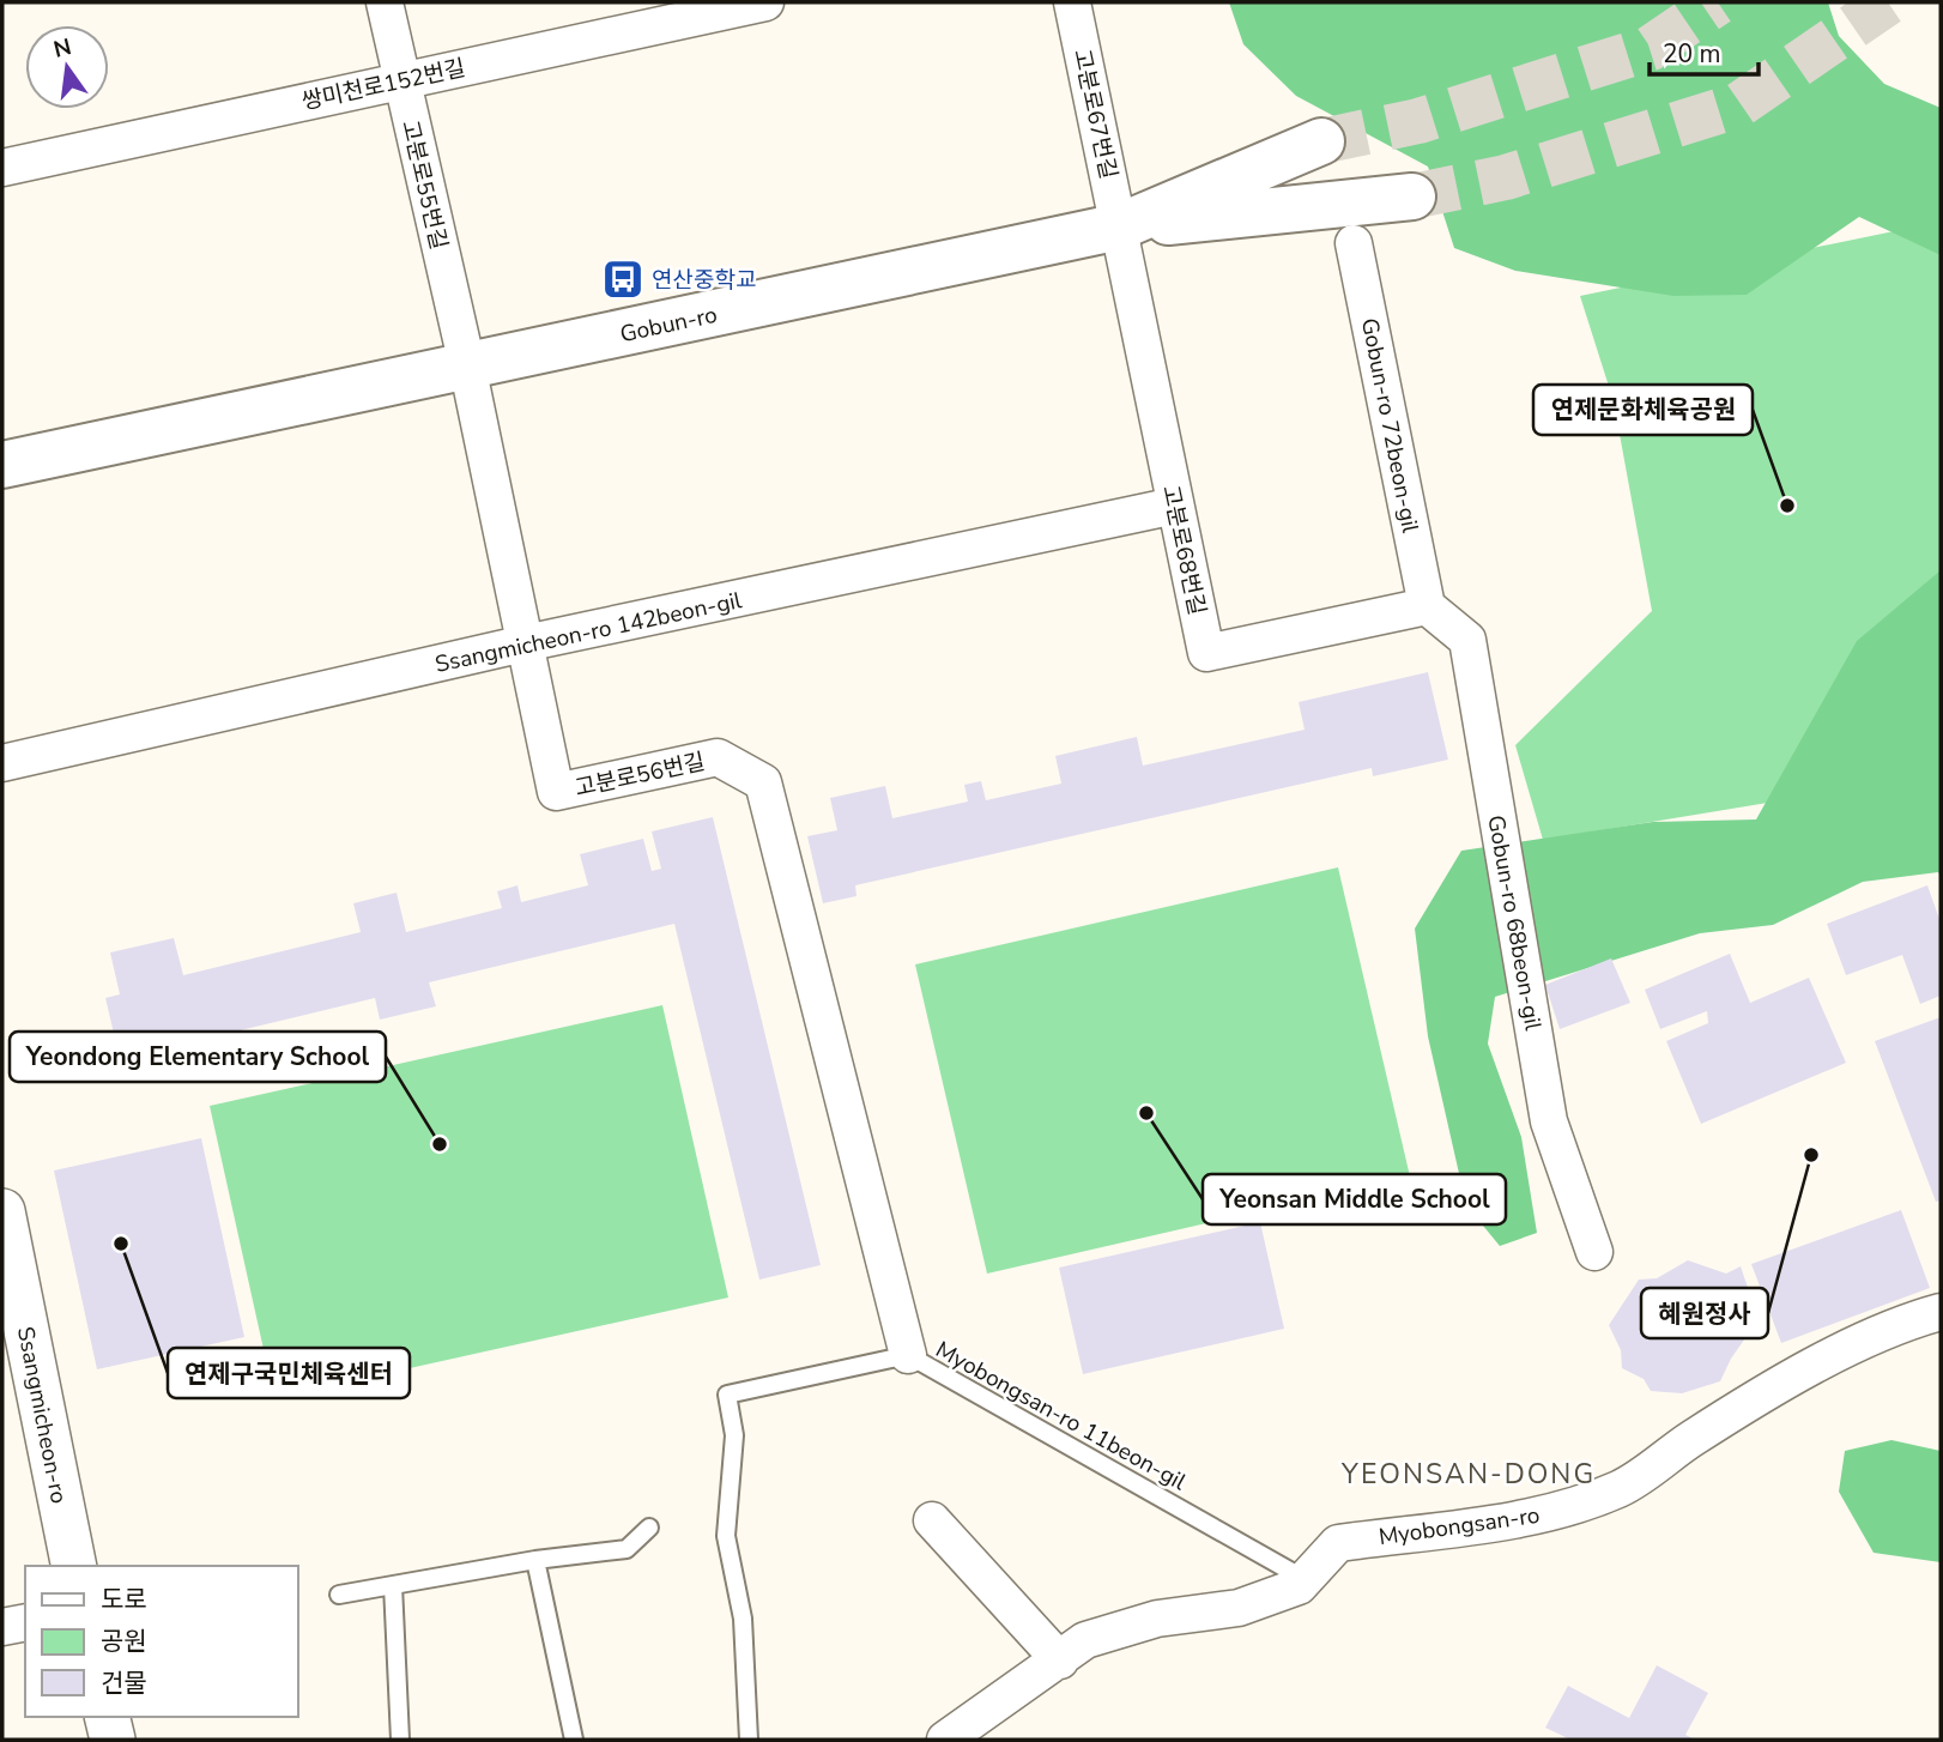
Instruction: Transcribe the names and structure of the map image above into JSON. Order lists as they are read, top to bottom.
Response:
{
  "streets": {
    "main road": ["Gobun-ro"],
    "street": [
      "쌍미천로152번길",
      "고분로67번길",
      "고분로55번길",
      "Gobun-ro 72beon-gil",
      "고분로68번길",
      "Ssangmicheon-ro 142beon-gil",
      "고분로56번길",
      "Gobun-ro 68beon-gil",
      "Ssangmicheon-ro",
      "Myobongsan-ro"
    ],
    "lane": ["Myobongsan-ro 11beon-gil"]
  },
  "crossings": [
    ["쌍미천로152번길", "고분로55번길"],
    ["고분로67번길", "Gobun-ro"],
    ["고분로67번길", "고분로68번길"],
    ["고분로55번길", "Gobun-ro"],
    ["고분로55번길", "고분로56번길"],
    ["Gobun-ro", "고분로68번길"],
    ["Gobun-ro", "고분로56번길"],
    ["Gobun-ro 72beon-gil", "고분로68번길"],
    ["Gobun-ro 72beon-gil", "Gobun-ro 68beon-gil"],
    ["고분로68번길", "Ssangmicheon-ro 142beon-gil"],
    ["고분로68번길", "Gobun-ro 68beon-gil"],
    ["Ssangmicheon-ro 142beon-gil", "고분로56번길"],
    ["고분로56번길", "Myobongsan-ro 11beon-gil"],
    ["Myobongsan-ro 11beon-gil", "Myobongsan-ro"]
  ],
  "districts": ["YEONSAN-DONG"],
  "places": {
    "bus stop": ["연산중학교"],
    "other": [
      "연제문화체육공원",
      "Yeonsan Middle School",
      "Yeondong Elementary School",
      "혜원정사",
      "연제구국민체육센터"
    ]
  },
  "legend": ["도로", "공원", "건물"],
  "scale_bar": "20 m",
  "north": "top"
}
